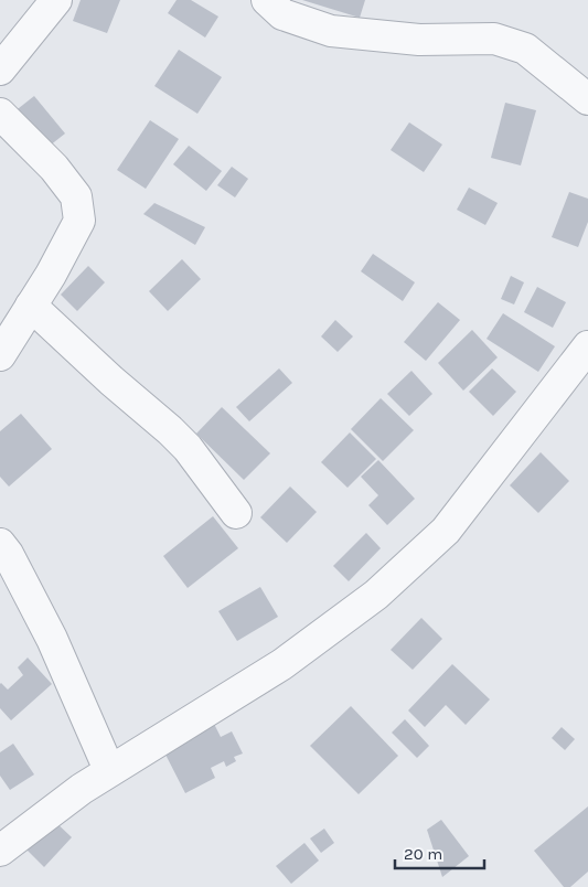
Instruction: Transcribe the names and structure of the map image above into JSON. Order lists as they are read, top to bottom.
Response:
{
  "scale_bar": "20 m"
}
